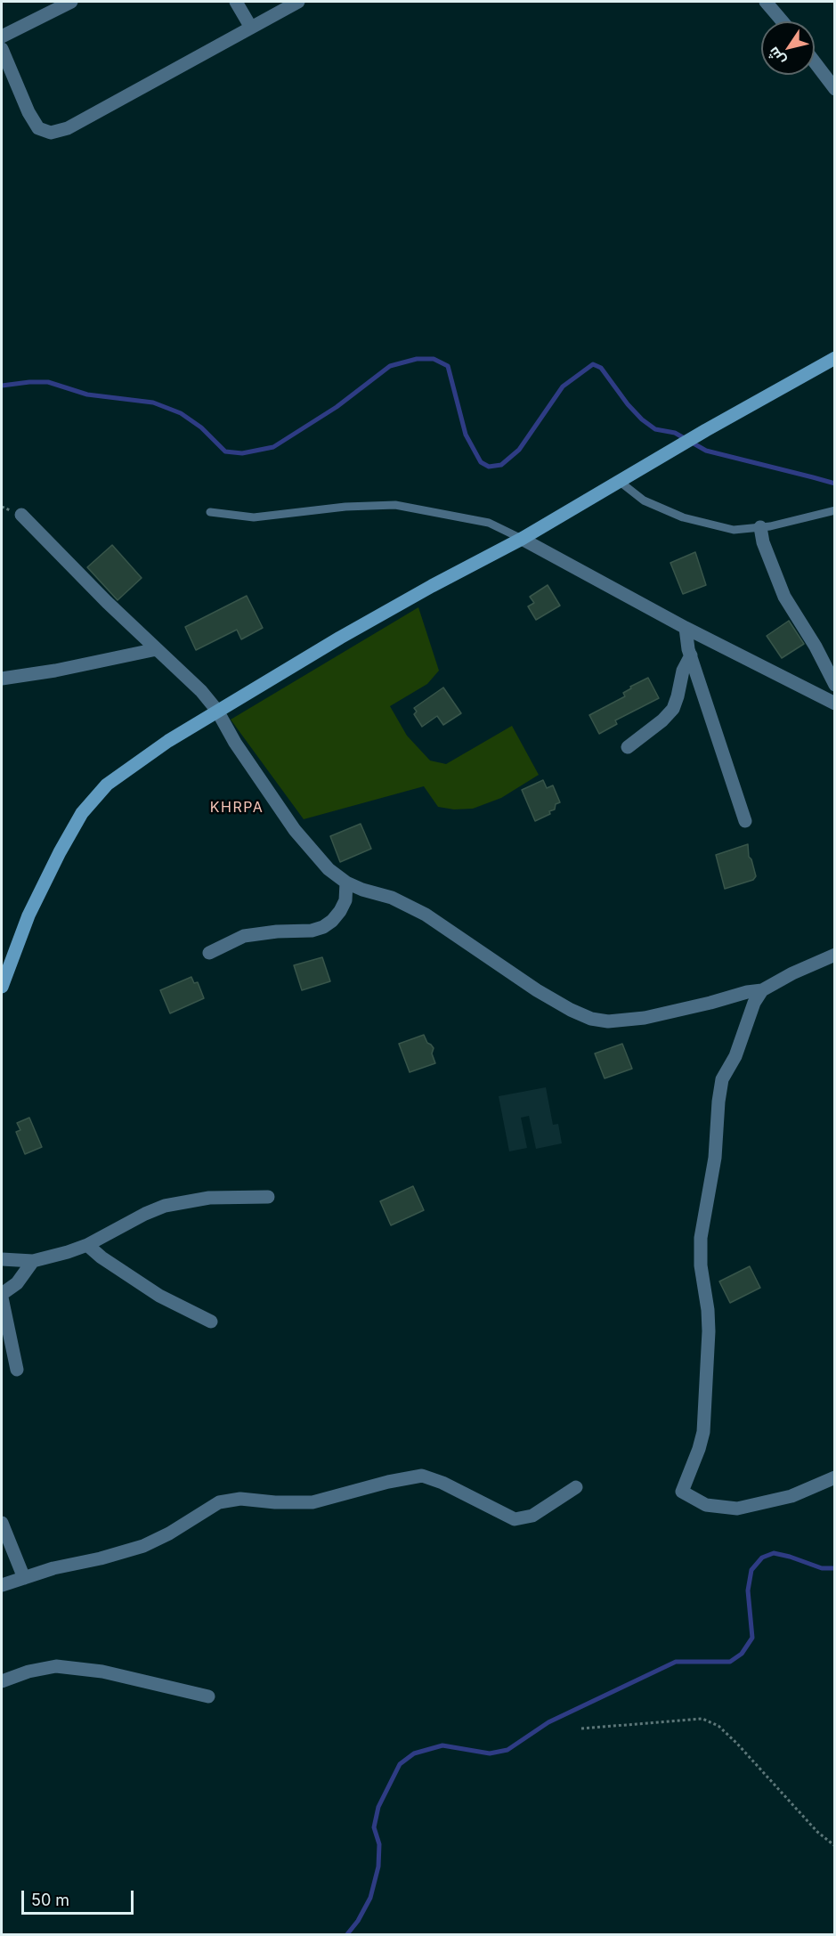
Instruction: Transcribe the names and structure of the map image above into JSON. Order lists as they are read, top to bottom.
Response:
{
  "districts": ["KHRPA"],
  "scale_bar": "50 m",
  "north": "bottom left"
}
